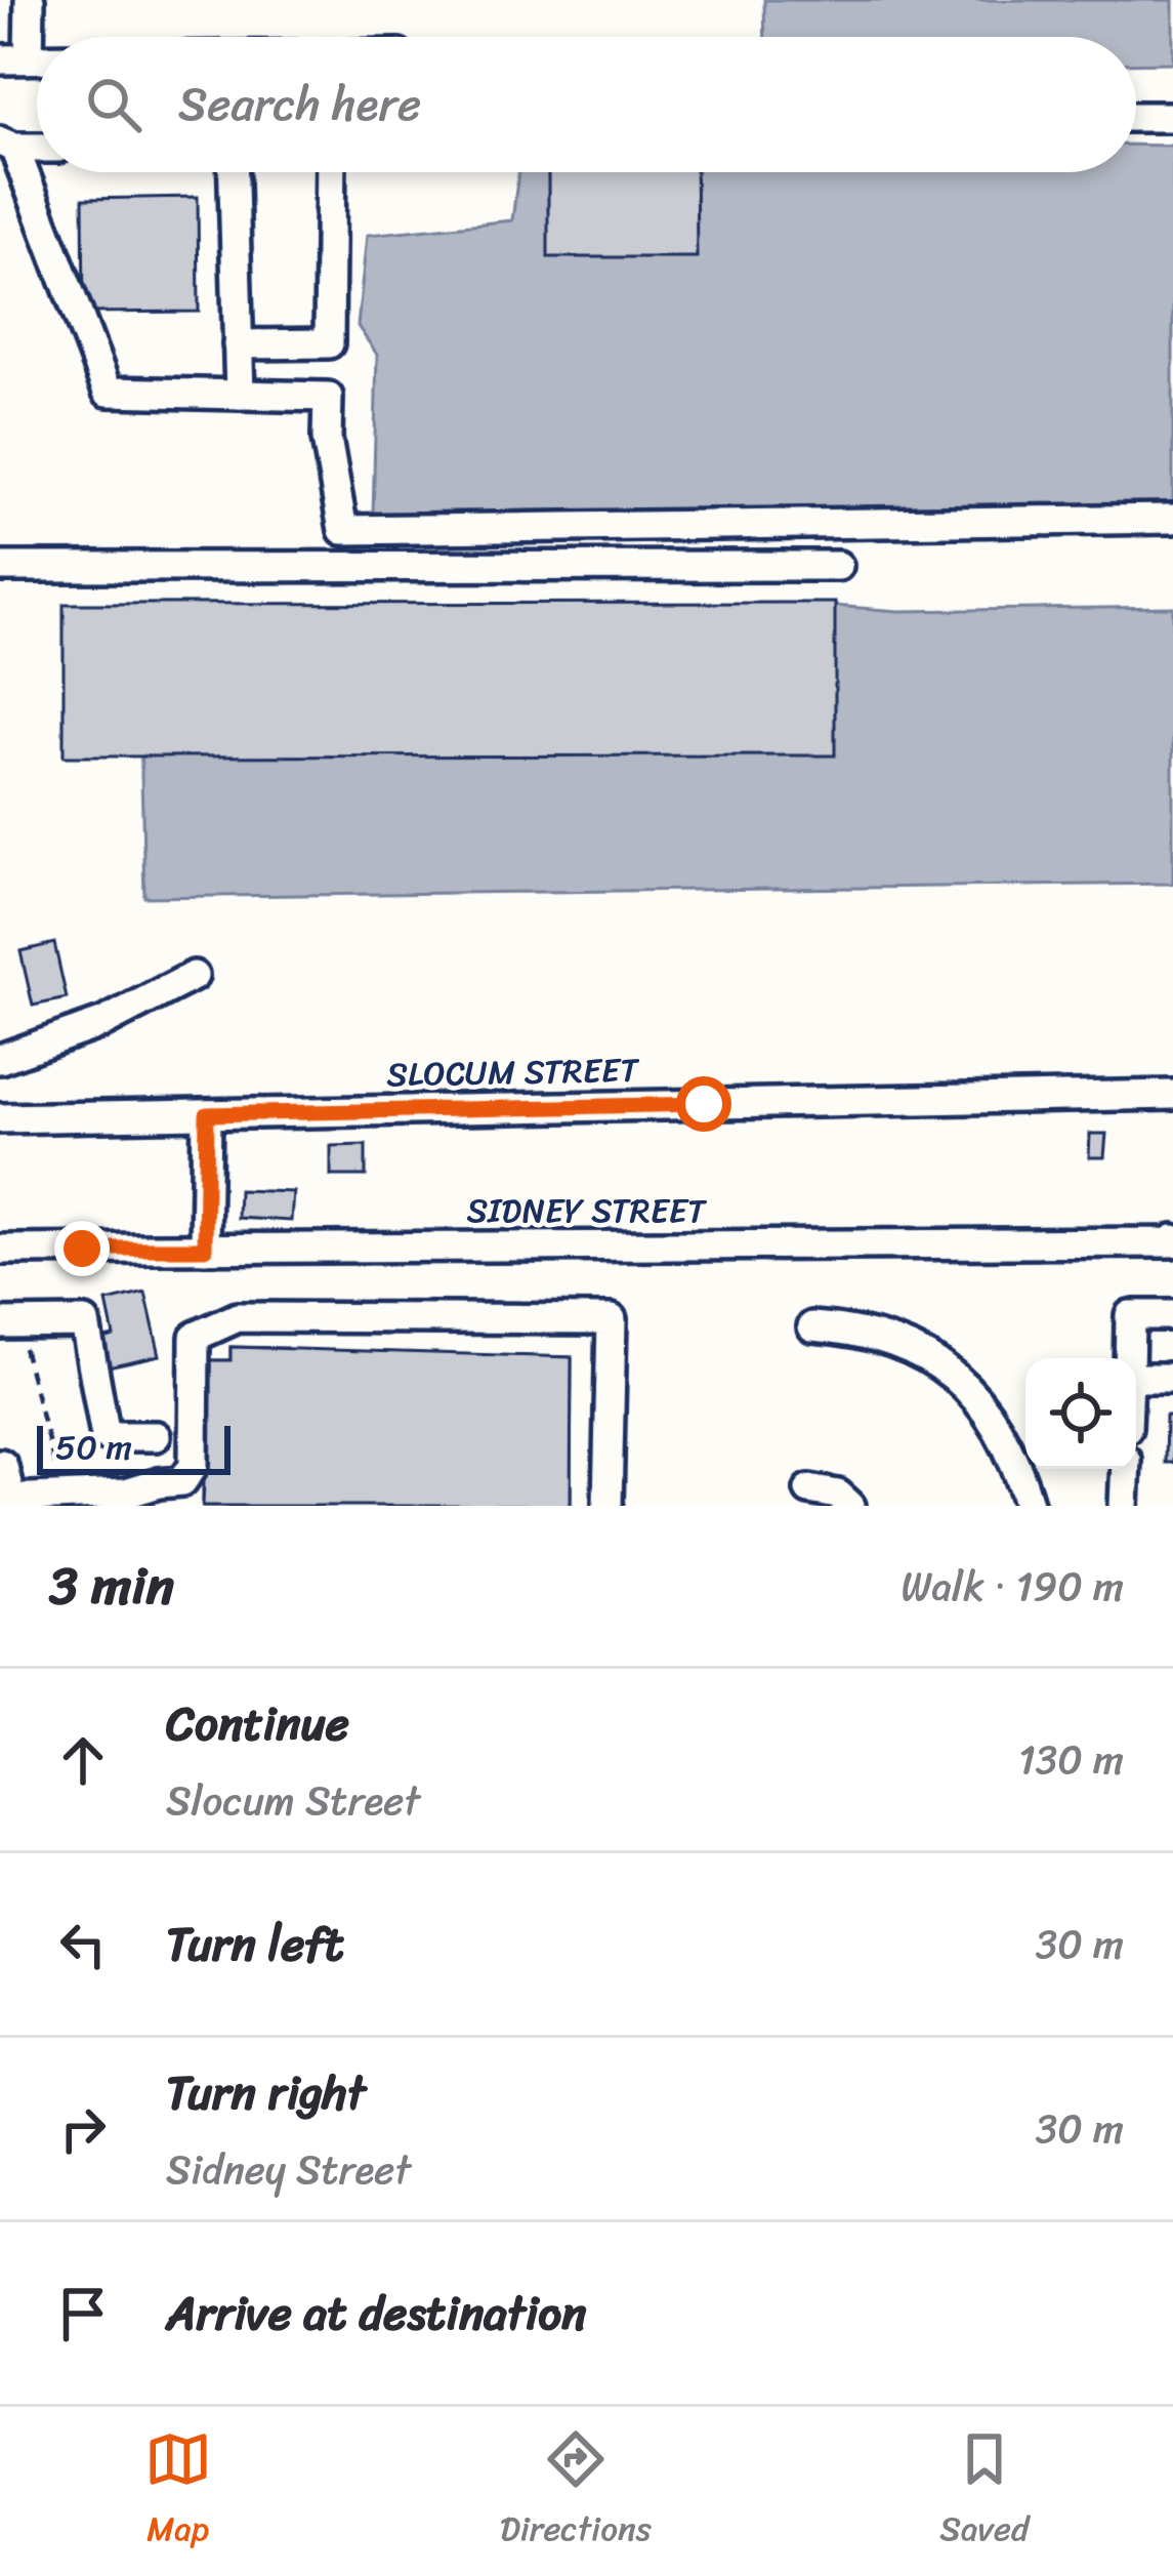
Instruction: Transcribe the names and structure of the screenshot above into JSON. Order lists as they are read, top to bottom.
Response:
{
  "streets": {
    "street": ["SLOCUM STREET", "SIDNEY STREET"]
  },
  "scale_bar": "50 m",
  "page": {
    "search": "Search here",
    "scale": "50 m",
    "heading": ["3 min", "Walk · 190 m"],
    "list": [
      ["Continue", "Slocum Street", "130 m"],
      ["Turn left", "30 m"],
      ["Turn right", "Sidney Street", "30 m"],
      "Arrive at destination"
    ],
    "nav": ["Map", "Directions", "Saved"]
  }
}
